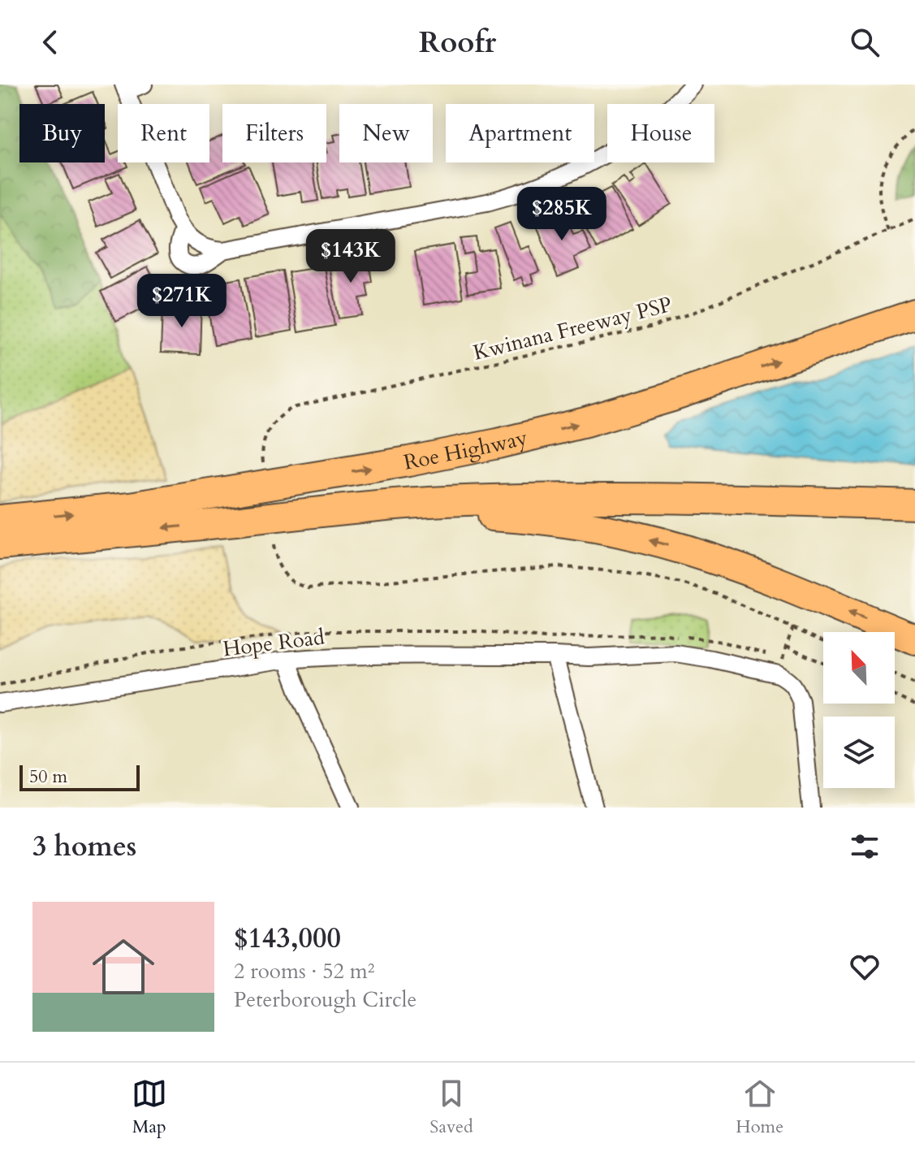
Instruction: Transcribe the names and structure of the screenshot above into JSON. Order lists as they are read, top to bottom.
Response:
{
  "streets": {
    "highway": ["Roe Highway"],
    "street": ["Hope Road"],
    "path": ["Kwinana Freeway PSP"]
  },
  "scale_bar": "50 m",
  "north": "top left",
  "page": {
    "header": "Roofr",
    "chip": [
      "Buy",
      "Rent",
      "Filters",
      "New",
      "Apartment",
      "House"
    ],
    "price": ["$285K", "$143K", "$271K"],
    "scale": "50 m",
    "heading": "3 homes",
    "list": [
      {
        "name": "$143,000",
        "note": "2 rooms · 52 m² · Peterborough Circle"
      }
    ],
    "tabs": ["Map", "Saved", "Home"]
  }
}
